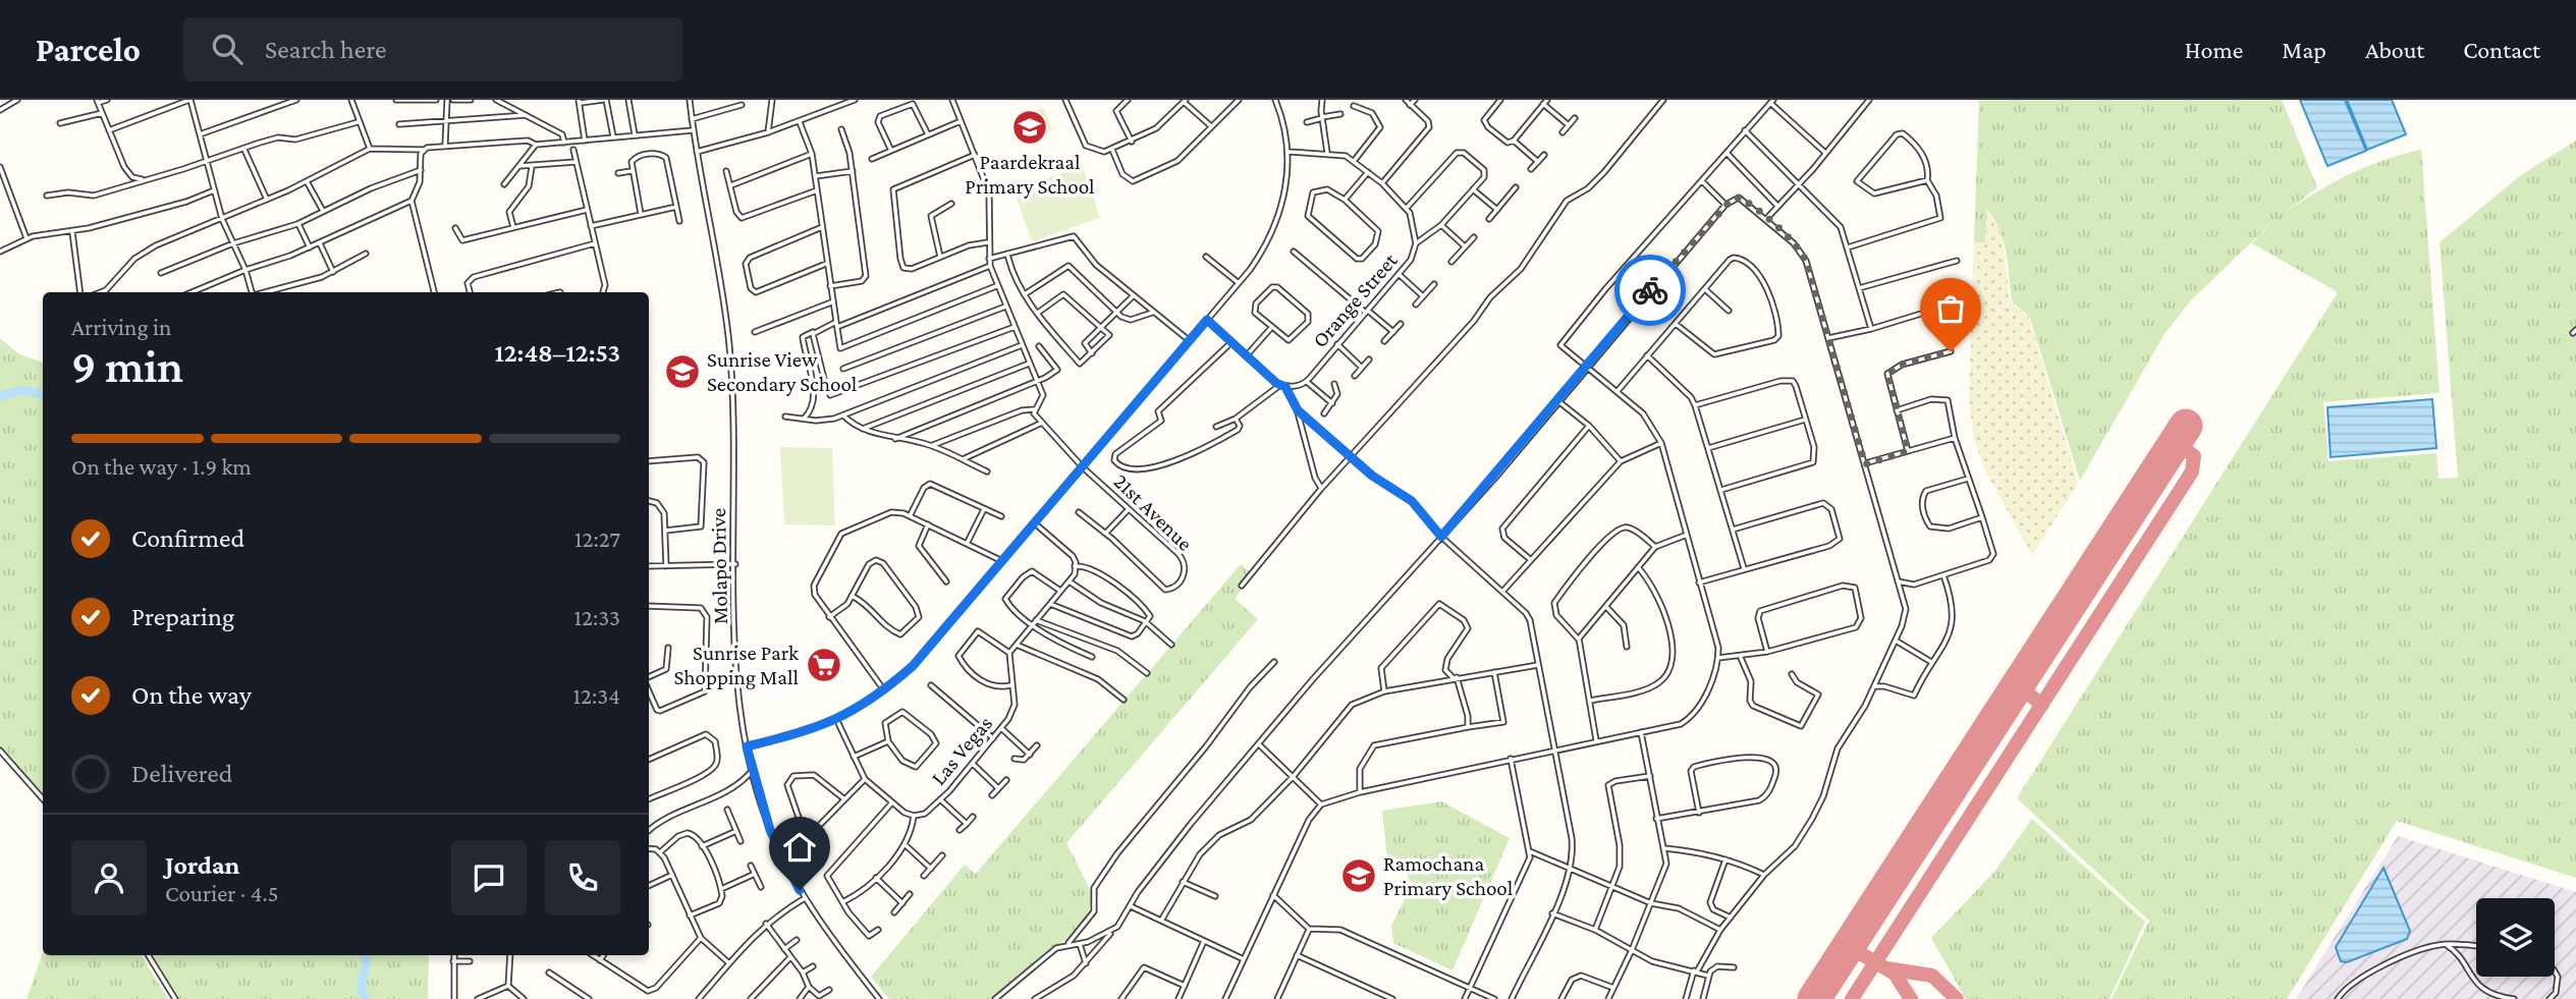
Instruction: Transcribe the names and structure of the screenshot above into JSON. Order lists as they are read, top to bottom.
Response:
{
  "streets": {
    "street": [
      "Orange Street",
      "21st Avenue",
      "Molapo Drive",
      "Las Vegas"
    ]
  },
  "places": {
    "school or university": ["Paardekraal Primary School", "Sunrise View Secondary School", "Ramochana Primary School"],
    "supermarket": ["Sunrise Park Shopping Mall"]
  },
  "page": {
    "header": "Parcelo",
    "search": "Search here",
    "nav": [
      "Home",
      "Map",
      "About",
      "Contact"
    ],
    "heading": ["9 min", "Arriving in", "12:48–12:53"],
    "panel": ["Jordan", "Courier · 4.5"],
    "bar": "On the way · 1.9 km",
    "list": [
      ["Confirmed", "12:27"],
      ["Preparing", "12:33"],
      ["On the way", "12:34"],
      "Delivered"
    ]
  }
}
